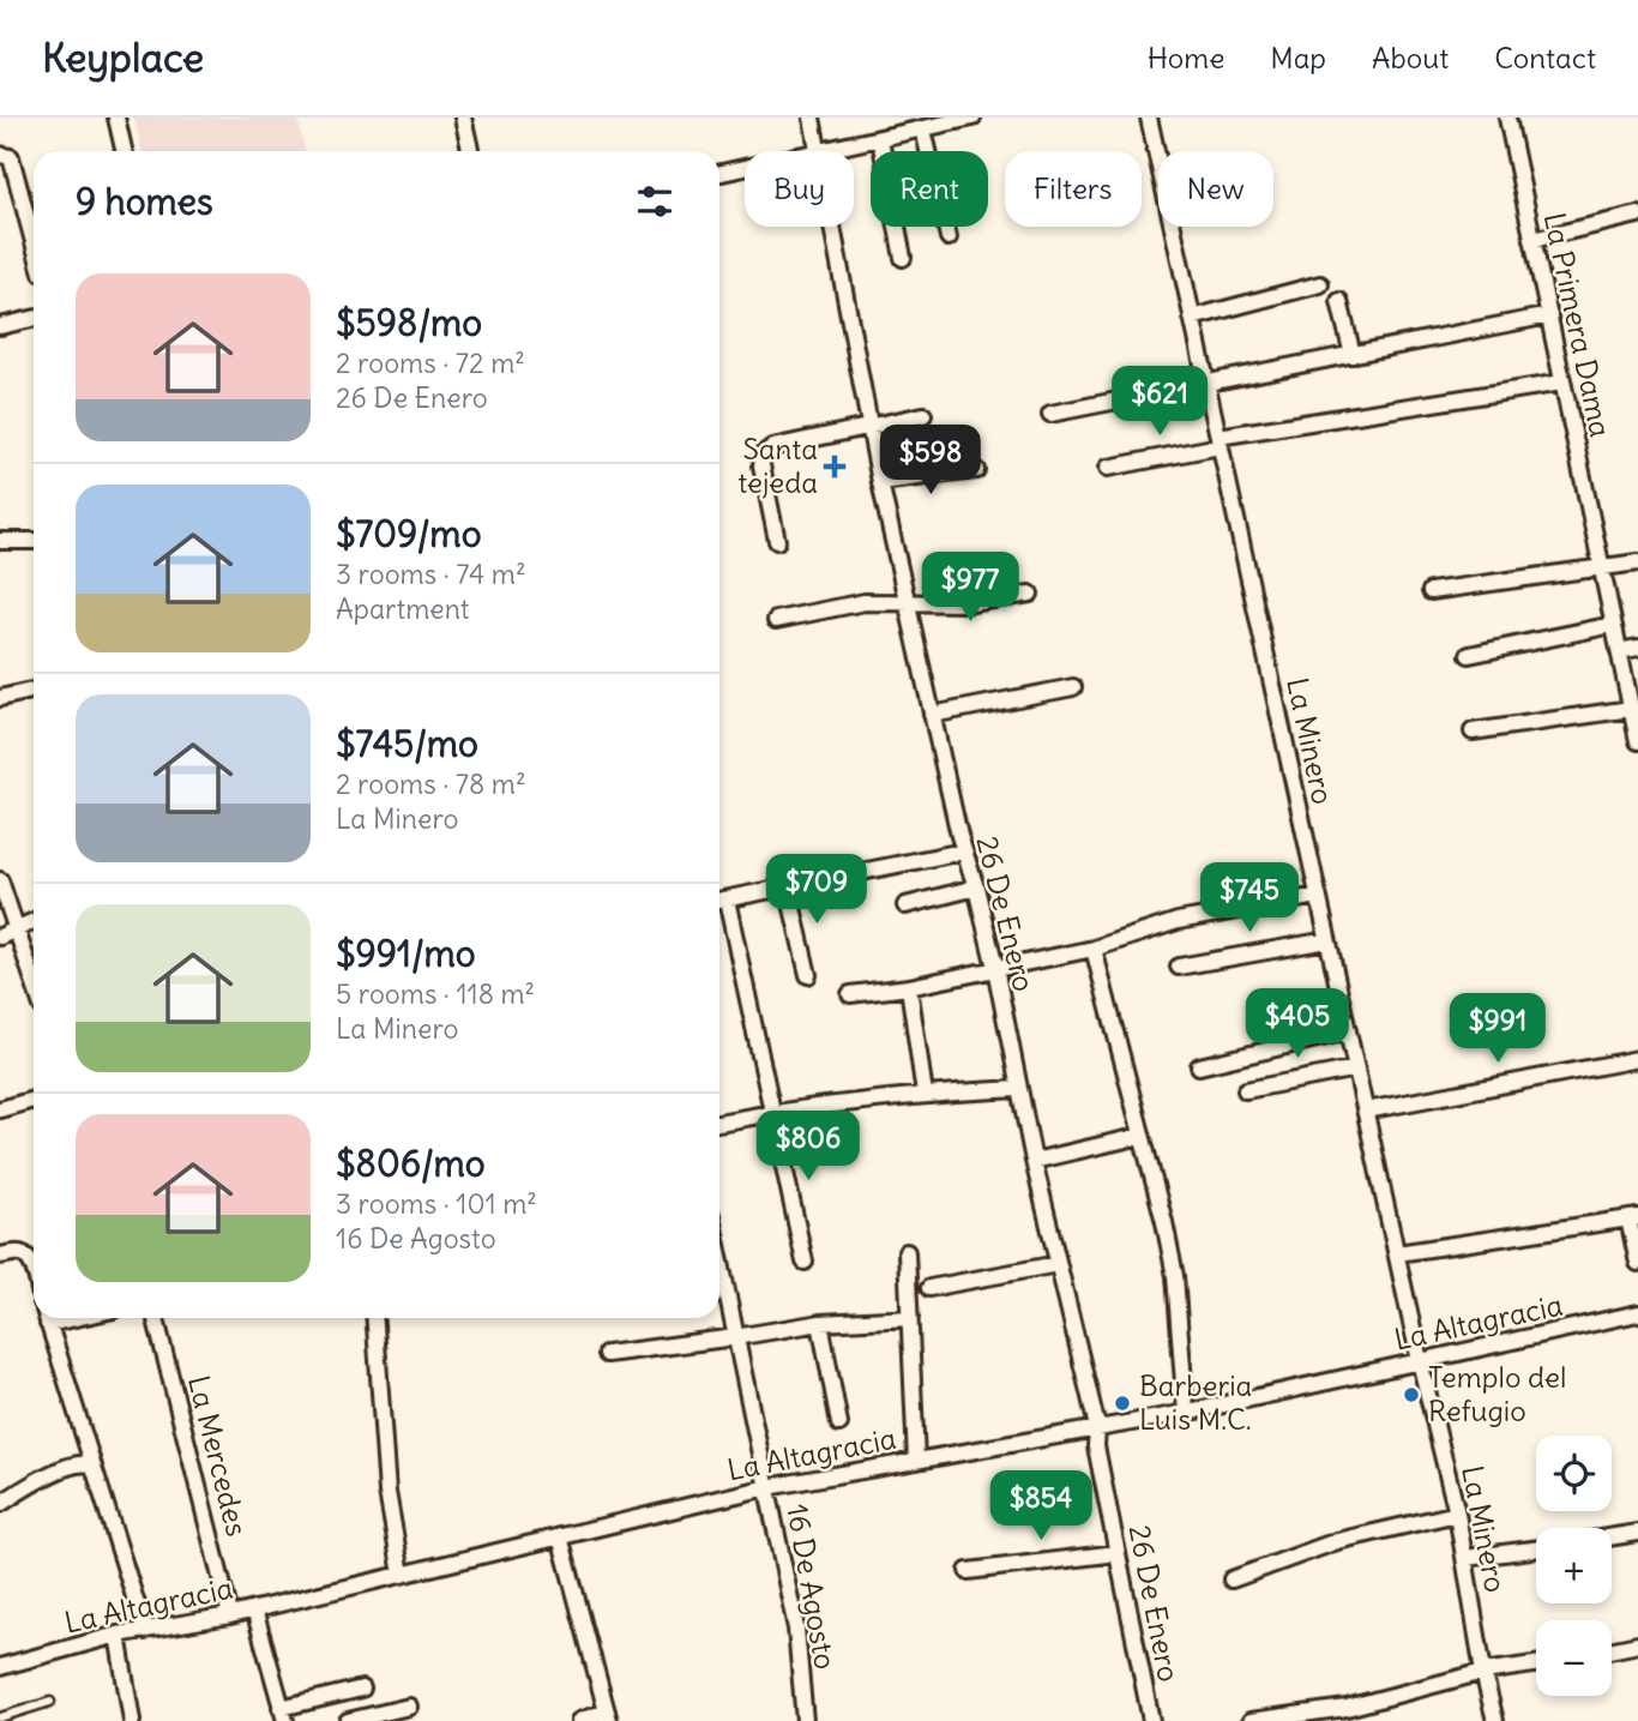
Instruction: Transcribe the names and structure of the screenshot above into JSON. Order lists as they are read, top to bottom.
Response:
{
  "streets": {
    "street": [
      "La Primera Dama",
      "La Minero",
      "26 De Enero",
      "La Altagracia",
      "La Mercedes",
      "16 De Agosto"
    ]
  },
  "crossings": [
    ["La Minero", "La Altagracia"],
    ["26 De Enero", "La Altagracia"],
    ["La Altagracia", "La Mercedes"],
    ["La Altagracia", "16 De Agosto"]
  ],
  "places": {
    "health": ["Santa tejeda"],
    "other": ["Templo del Refugio", "Barberia Luis M.C."]
  },
  "page": {
    "header": "Keyplace",
    "nav": [
      "Home",
      "Map",
      "About",
      "Contact"
    ],
    "chip": [
      "Buy",
      "Rent",
      "Filters",
      "New"
    ],
    "heading": "9 homes",
    "list": [
      {
        "name": "$598/mo",
        "note": "2 rooms · 72 m² · 26 De Enero"
      },
      {
        "name": "$709/mo",
        "note": "3 rooms · 74 m² · Apartment"
      },
      {
        "name": "$745/mo",
        "note": "2 rooms · 78 m² · La Minero"
      },
      {
        "name": "$991/mo",
        "note": "5 rooms · 118 m² · La Minero"
      },
      {
        "name": "$806/mo",
        "note": "3 rooms · 101 m² · 16 De Agosto"
      }
    ],
    "price": [
      "$621",
      "$598",
      "$977",
      "$709",
      "$745",
      "$405",
      "$991",
      "$806",
      "$854"
    ],
    "map_buttons": ["+", "−"]
  }
}
